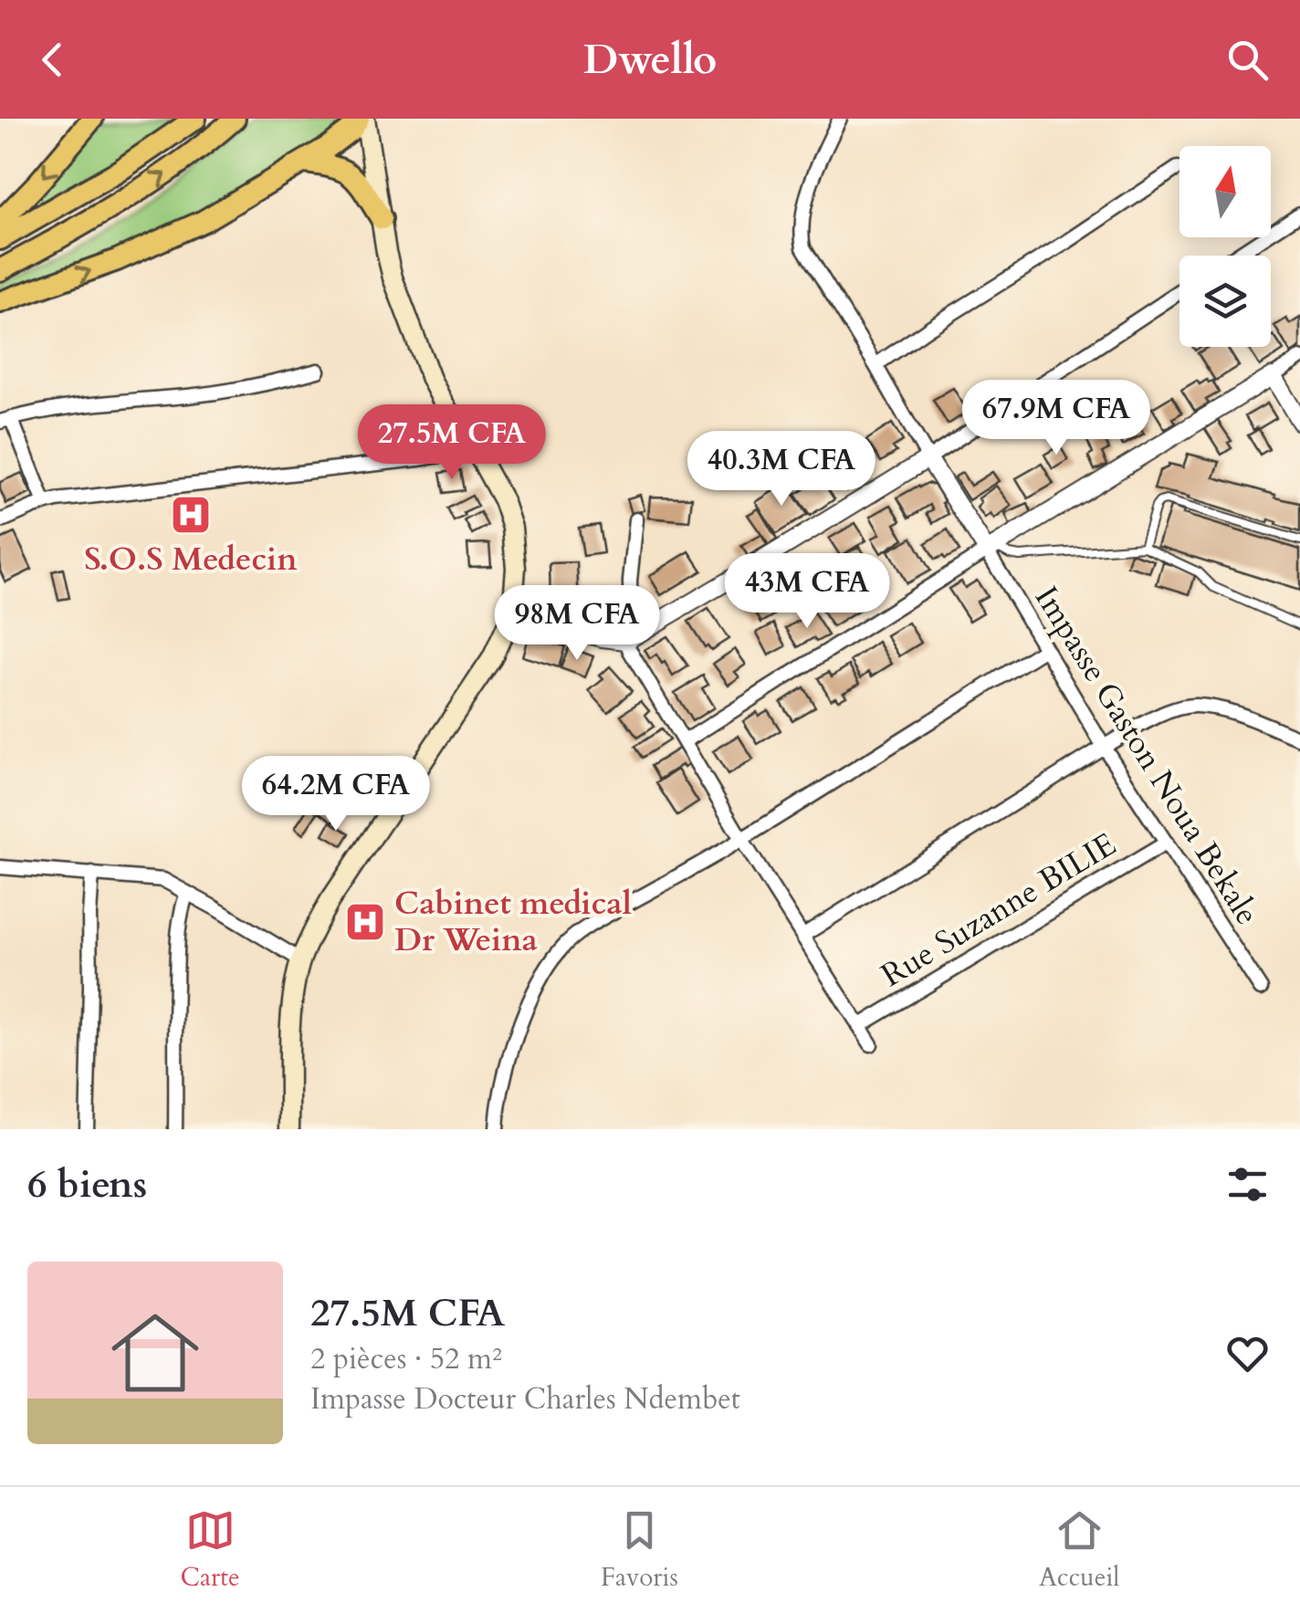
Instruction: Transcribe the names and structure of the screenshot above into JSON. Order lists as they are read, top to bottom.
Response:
{
  "streets": {
    "street": ["Impasse Gaston Noua Bekale", "Rue Suzanne BILIE"]
  },
  "crossings": [
    ["Impasse Gaston Noua Bekale", "Rue Suzanne BILIE"]
  ],
  "places": {
    "hospital": ["S.O.S Medecin", "Cabinet medical Dr Weina"]
  },
  "north": "top",
  "page": {
    "header": "Dwello",
    "price": [
      "67.9M CFA",
      "27.5M CFA",
      "40.3M CFA",
      "43M CFA",
      "98M CFA",
      "64.2M CFA"
    ],
    "heading": "6 biens",
    "list": [
      {
        "name": "27.5M CFA",
        "note": "2 pièces · 52 m² · Impasse Docteur Charles Ndembet"
      }
    ],
    "tabs": ["Carte", "Favoris", "Accueil"]
  }
}
